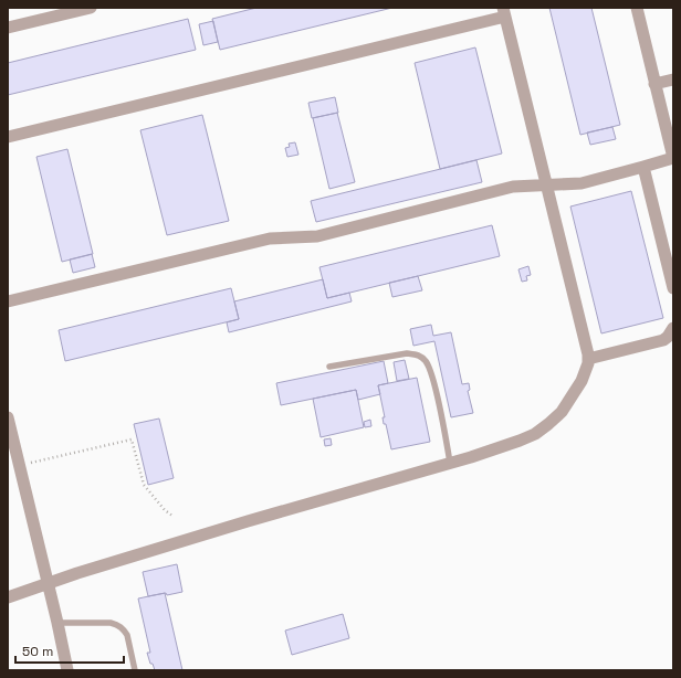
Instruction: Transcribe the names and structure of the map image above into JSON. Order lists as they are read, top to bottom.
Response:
{
  "scale_bar": "50 m"
}
